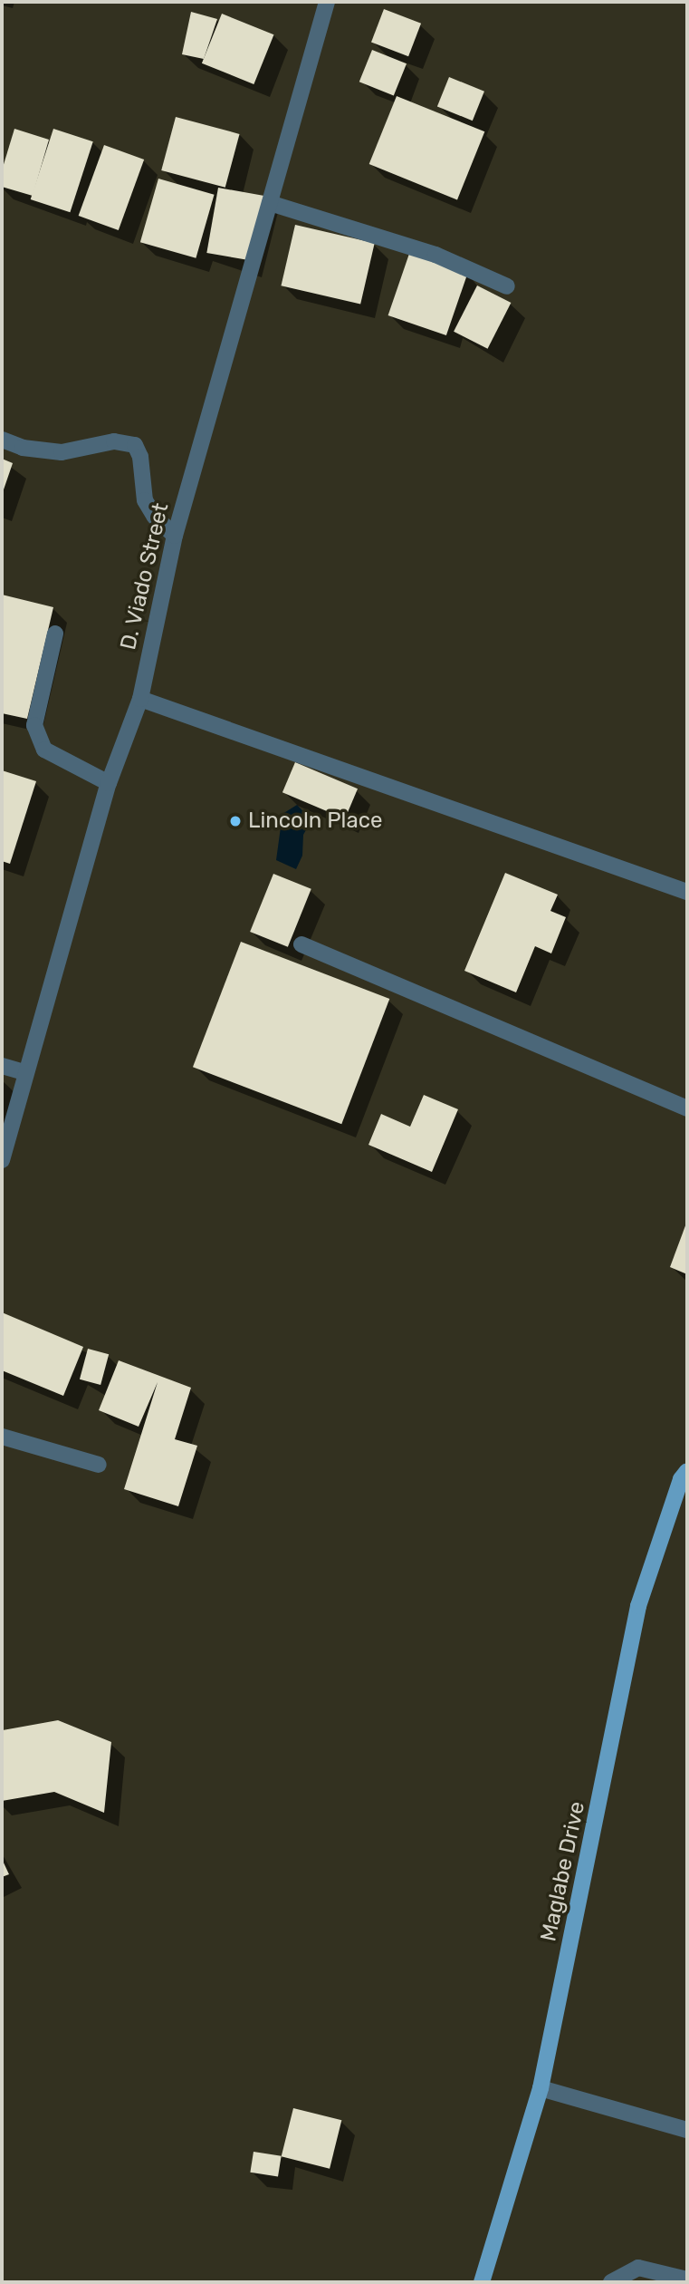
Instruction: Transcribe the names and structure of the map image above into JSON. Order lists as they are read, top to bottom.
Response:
{
  "streets": {
    "main road": ["Maglabe Drive"],
    "street": ["D. Viado Street"]
  },
  "places": ["Lincoln Place"]
}
